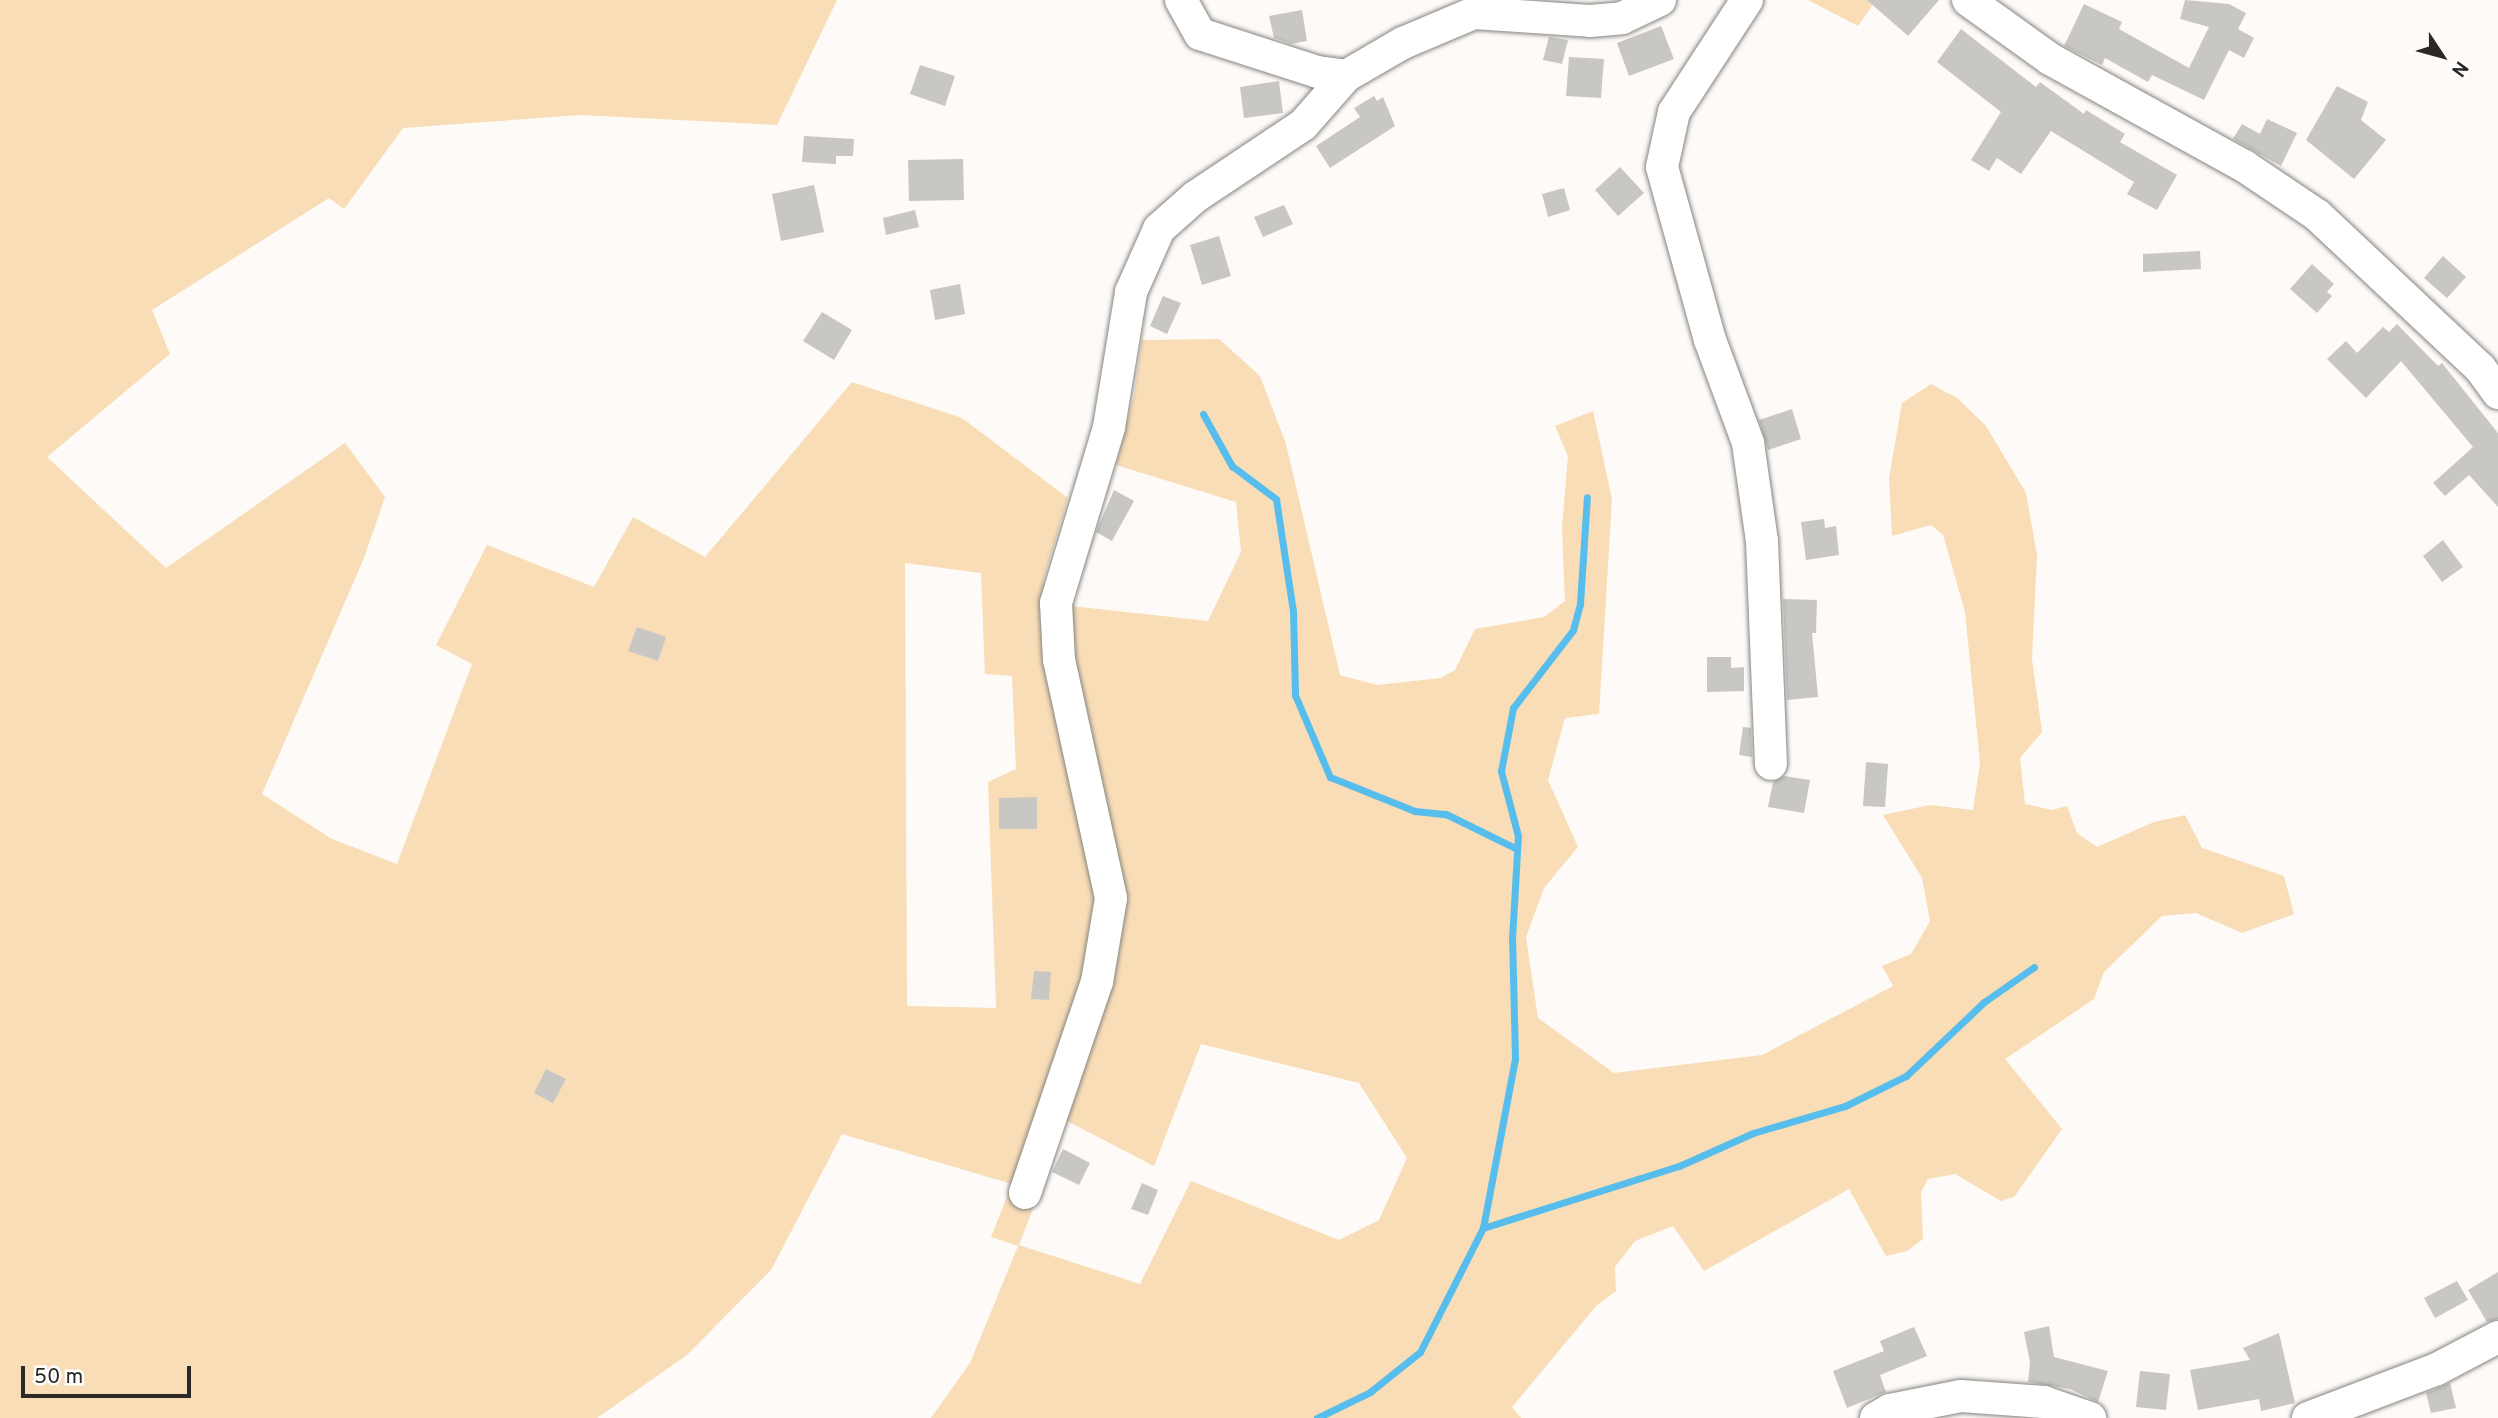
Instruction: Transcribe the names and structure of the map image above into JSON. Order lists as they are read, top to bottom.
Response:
{
  "scale_bar": "50 m",
  "north": "bottom right"
}
